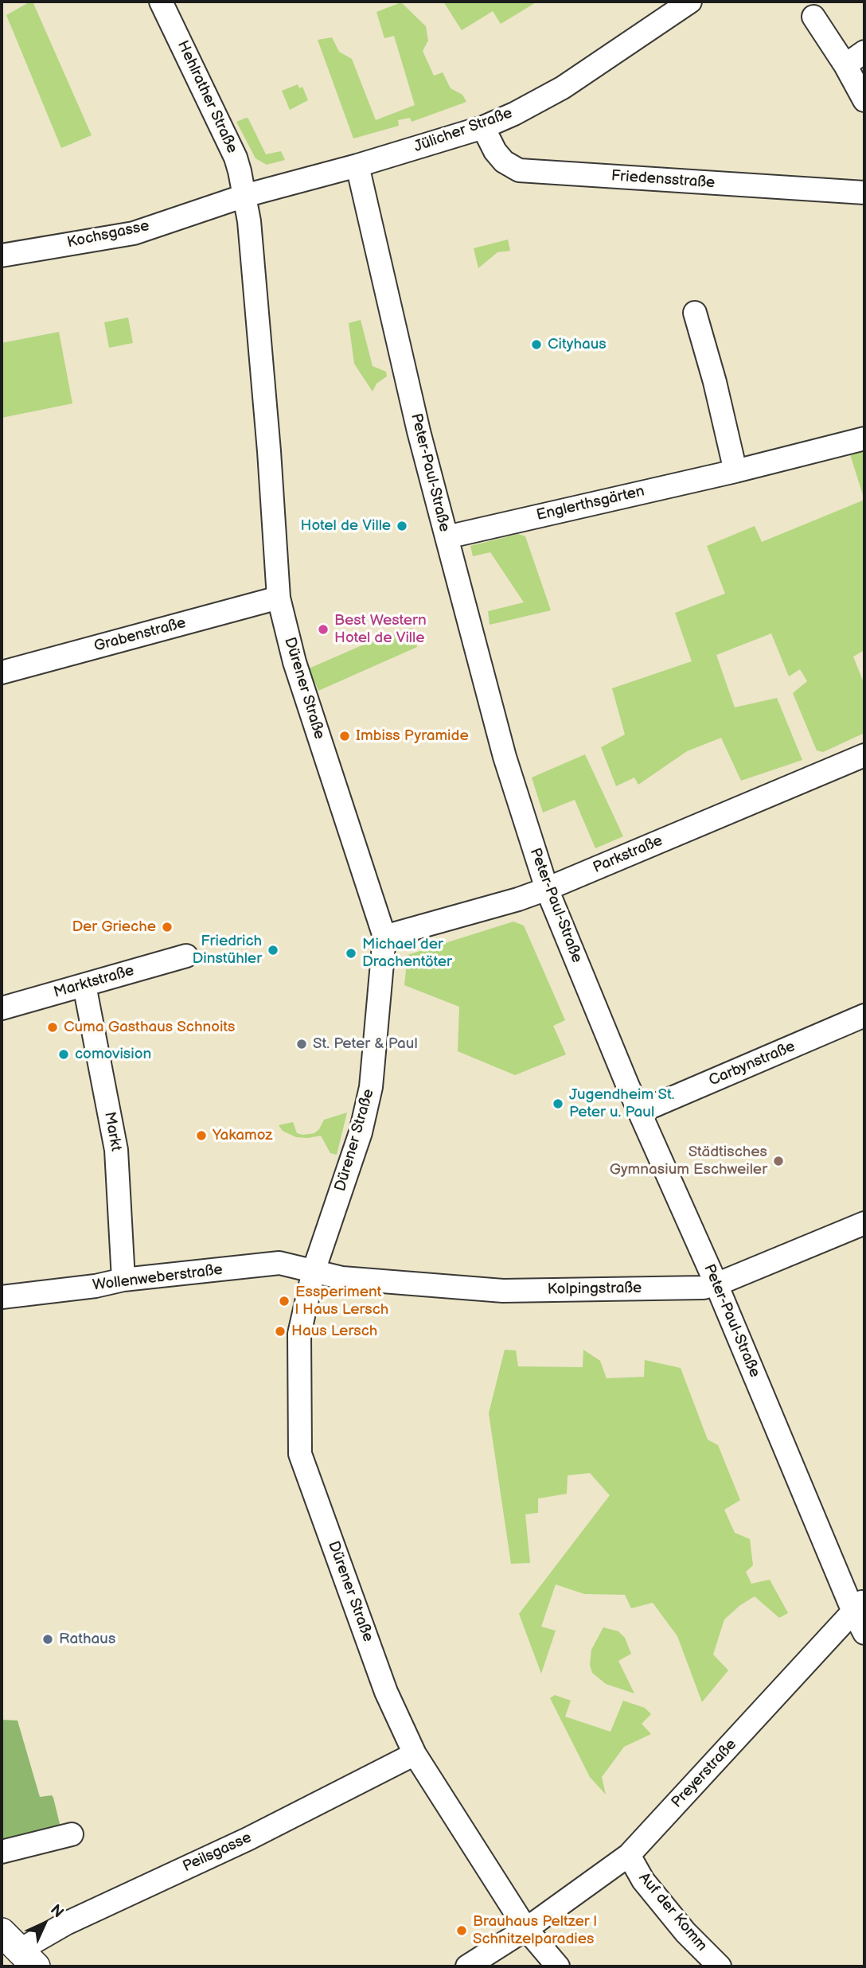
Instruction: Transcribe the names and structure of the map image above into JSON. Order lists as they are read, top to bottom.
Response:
{
  "streets": {
    "street": [
      "Hehlrather Straße",
      "Jülicher Straße",
      "Friedensstraße",
      "Kochsgasse",
      "Peter-Paul-Straße",
      "Englerthsgärten",
      "Grabenstraße",
      "Dürener Straße",
      "Parkstraße",
      "Marktstraße",
      "Carbynstraße",
      "Markt",
      "Wollenweberstraße",
      "Kolpingstraße",
      "Preyerstraße",
      "Peilsgasse",
      "Auf der Komm"
    ]
  },
  "crossings": [
    ["Hehlrather Straße", "Jülicher Straße"],
    ["Hehlrather Straße", "Kochsgasse"],
    ["Hehlrather Straße", "Dürener Straße"],
    ["Jülicher Straße", "Friedensstraße"],
    ["Jülicher Straße", "Kochsgasse"],
    ["Jülicher Straße", "Peter-Paul-Straße"],
    ["Jülicher Straße", "Dürener Straße"],
    ["Kochsgasse", "Dürener Straße"],
    ["Peter-Paul-Straße", "Englerthsgärten"],
    ["Peter-Paul-Straße", "Parkstraße"],
    ["Peter-Paul-Straße", "Carbynstraße"],
    ["Peter-Paul-Straße", "Kolpingstraße"],
    ["Peter-Paul-Straße", "Preyerstraße"],
    ["Grabenstraße", "Dürener Straße"],
    ["Dürener Straße", "Parkstraße"],
    ["Dürener Straße", "Wollenweberstraße"],
    ["Dürener Straße", "Kolpingstraße"],
    ["Dürener Straße", "Preyerstraße"],
    ["Dürener Straße", "Peilsgasse"],
    ["Marktstraße", "Markt"],
    ["Markt", "Wollenweberstraße"],
    ["Wollenweberstraße", "Kolpingstraße"],
    ["Preyerstraße", "Auf der Komm"]
  ],
  "places": [
    "Cityhaus",
    "Hotel de Ville",
    "Best Western Hotel de Ville",
    "Imbiss Pyramide",
    "Der Grieche",
    "Friedrich Dinstühler",
    "Michael der Drachentöter",
    "Cuma Gasthaus Schnoits",
    "St. Peter & Paul",
    "comovision",
    "Jugendheim St. Peter u. Paul",
    "Yakamoz",
    "Städtisches Gymnasium Eschweiler",
    "Essperiment | Haus Lersch",
    "Haus Lersch",
    "Rathaus",
    "Brauhaus Peltzer | Schnitzelparadies"
  ],
  "north": "top right"
}
